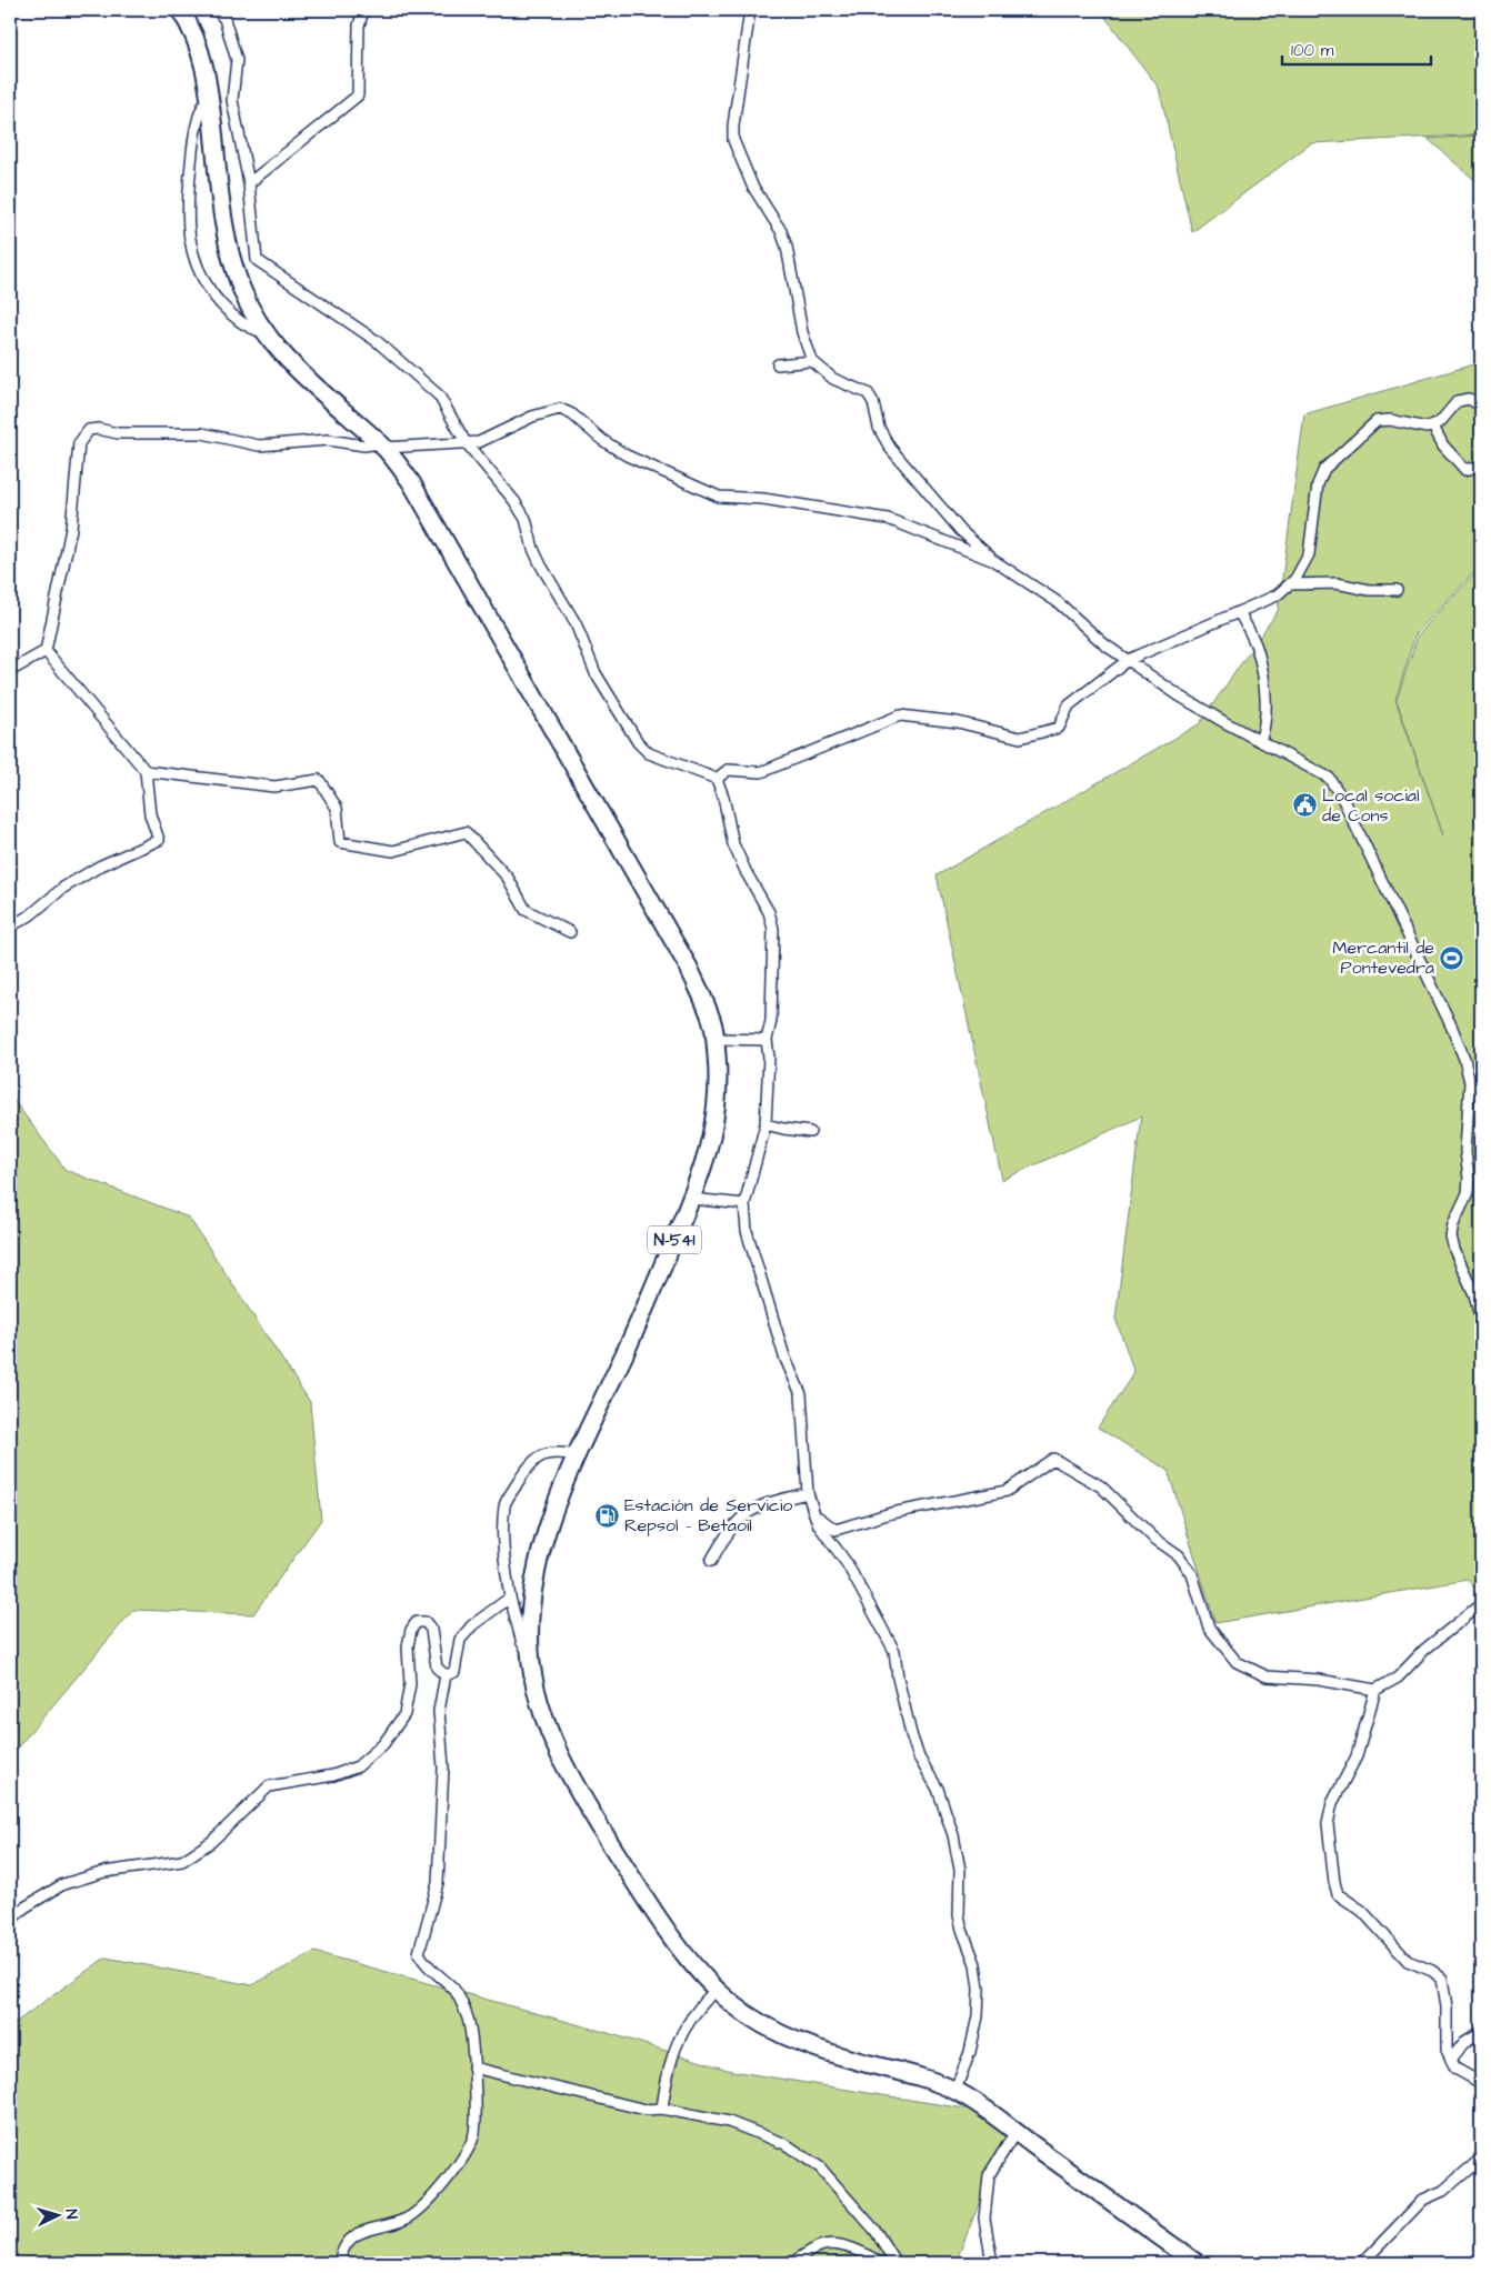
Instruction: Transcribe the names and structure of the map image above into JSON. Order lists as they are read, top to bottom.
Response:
{
  "streets": {
    "highway": ["N-541"]
  },
  "places": {
    "public building": ["Local social de Cons"],
    "sports": ["Mercantil de Pontevedra"],
    "fuel station": ["Estación de Servicio Repsol - Betaoil"]
  },
  "scale_bar": "100 m",
  "north": "right"
}
